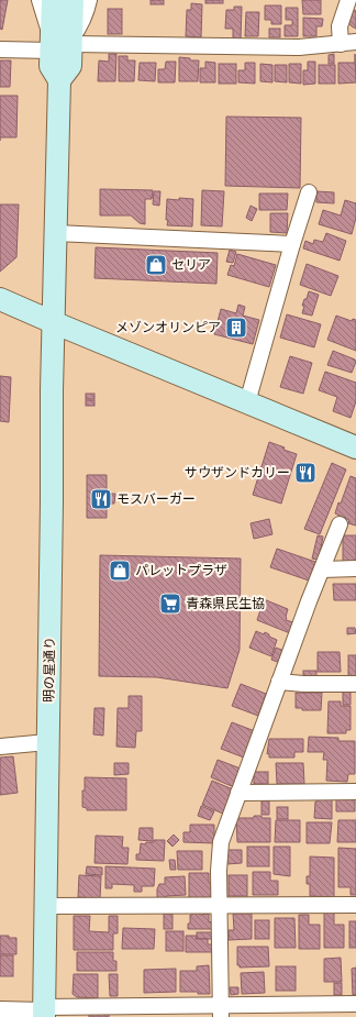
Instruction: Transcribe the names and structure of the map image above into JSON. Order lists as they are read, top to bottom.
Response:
{
  "streets": {
    "street": ["明の星通り"]
  },
  "places": {
    "shop": ["セリア", "パレットプラザ"],
    "building": ["メゾンオリンピア"],
    "restaurant": ["サウザンドカリー", "モスバーガー"],
    "supermarket": ["青森県民生協"]
  }
}
